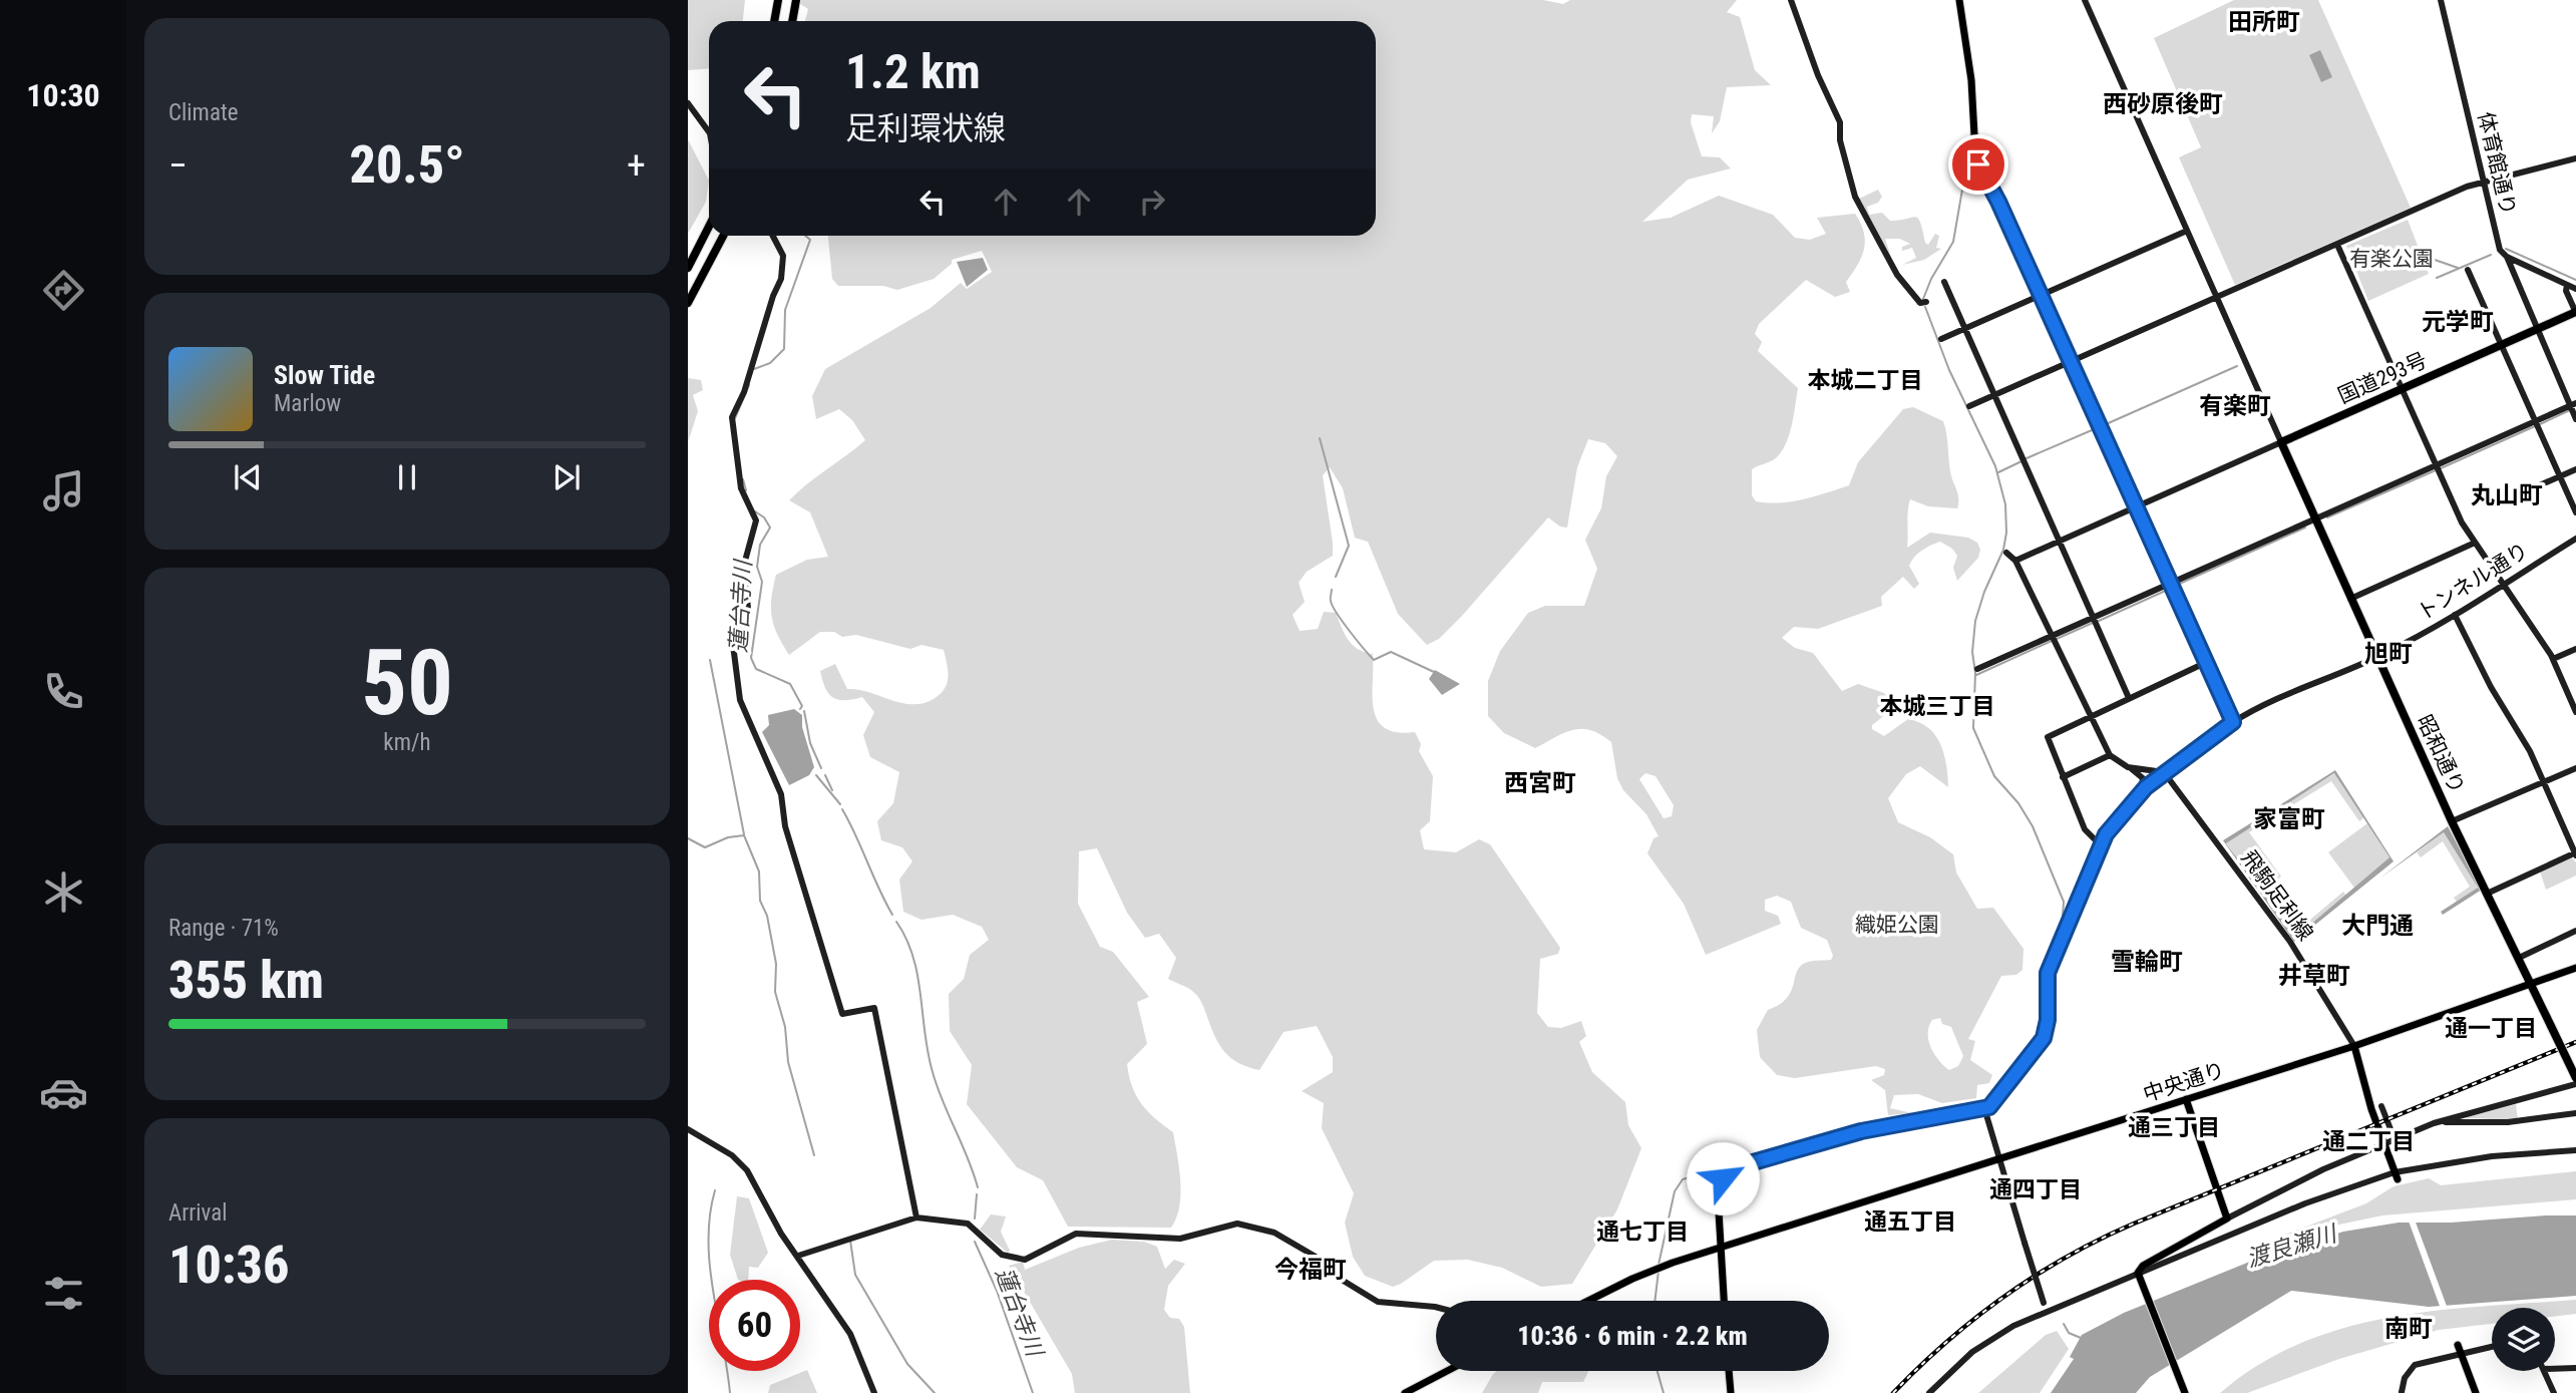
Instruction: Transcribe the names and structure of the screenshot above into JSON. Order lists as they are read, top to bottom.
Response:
{
  "streets": {
    "highway": ["国道293号", "昭和通り"],
    "main road": ["中央通り"],
    "street": ["体育館通り", "トンネル通り", "飛駒足利線"]
  },
  "crossings": [
    ["体育館通り", "国道293号"],
    ["国道293号", "昭和通り"],
    ["トンネル通り", "昭和通り"],
    ["昭和通り", "中央通り"],
    ["飛駒足利線", "中央通り"]
  ],
  "districts": [
    "田所町",
    "西砂原後町",
    "元学町",
    "本城二丁目",
    "有楽町",
    "丸山町",
    "旭町",
    "本城三丁目",
    "西宮町",
    "家富町",
    "大門通",
    "雪輪町",
    "井草町",
    "通一丁目",
    "通三丁目",
    "通二丁目",
    "通四丁目",
    "通五丁目",
    "通七丁目",
    "今福町",
    "南町"
  ],
  "water": ["蓮台寺川", "渡良瀬川"],
  "parks": ["有楽公園", "織姫公園"],
  "page": {
    "tabs": "10:30",
    "tile": [
      "Climate",
      ["50", "km/h"],
      ["Range · 71%", "355 km"],
      ["Arrival", "10:36"]
    ],
    "turn": ["1.2 km", "足利環状線"],
    "heat": ["−", "20.5°", "+"],
    "song": ["Slow Tide", "Marlow"],
    "limit": "60",
    "trip": "10:36 · 6 min · 2.2 km"
  }
}
